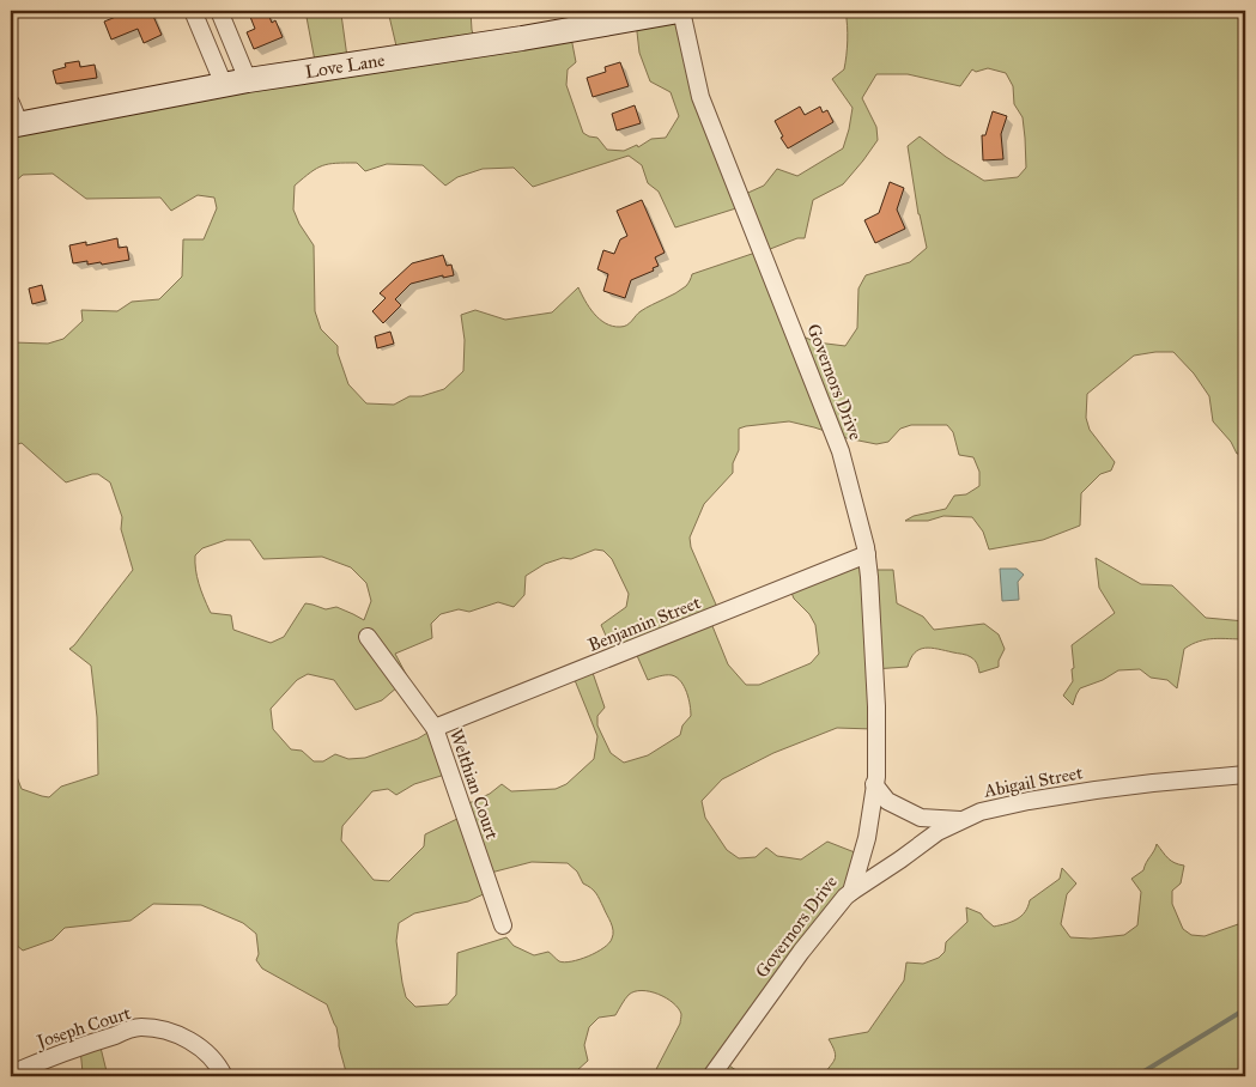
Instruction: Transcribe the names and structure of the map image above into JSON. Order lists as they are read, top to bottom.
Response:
{
  "streets": {
    "street": [
      "Love Lane",
      "Governors Drive",
      "Benjamin Street",
      "Abigail Street",
      "Welthian Court",
      "Joseph Court"
    ]
  },
  "crossings": [
    ["Love Lane", "Governors Drive"],
    ["Governors Drive", "Benjamin Street"],
    ["Governors Drive", "Abigail Street"],
    ["Benjamin Street", "Welthian Court"]
  ]
}
